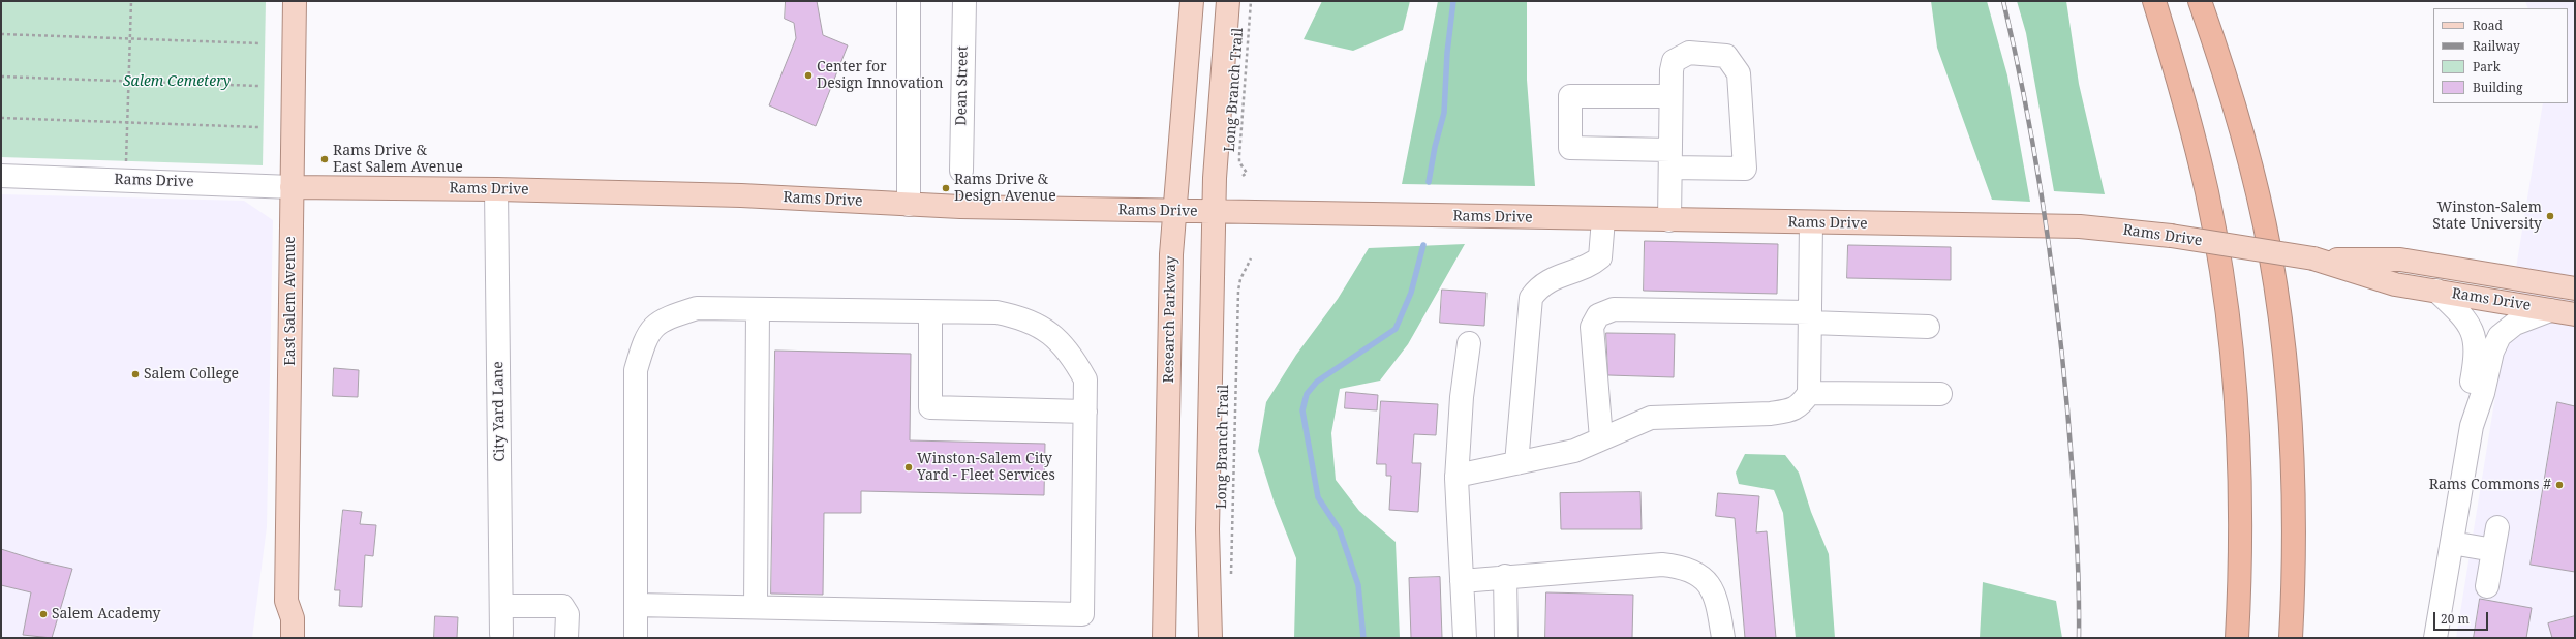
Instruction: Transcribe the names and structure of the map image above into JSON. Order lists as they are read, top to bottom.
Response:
{
  "streets": {
    "main road": ["Rams Drive", "East Salem Avenue", "Research Parkway"],
    "street": ["Dean Street", "City Yard Lane"],
    "path": ["Long Branch Trail"]
  },
  "crossings": [
    ["Rams Drive", "East Salem Avenue"],
    ["Rams Drive", "Research Parkway"],
    ["Rams Drive", "City Yard Lane"]
  ],
  "parks": ["Salem Cemetery"],
  "places": [
    "Center for Design Innovation",
    "Rams Drive & East Salem Avenue",
    "Rams Drive & Design Avenue",
    "Winston-Salem State University",
    "Salem College",
    "Winston-Salem City Yard - Fleet Services",
    "Rams Commons #",
    "Salem Academy"
  ],
  "legend": [
    "Road",
    "Railway",
    "Park",
    "Building"
  ],
  "scale_bar": "20 m"
}
